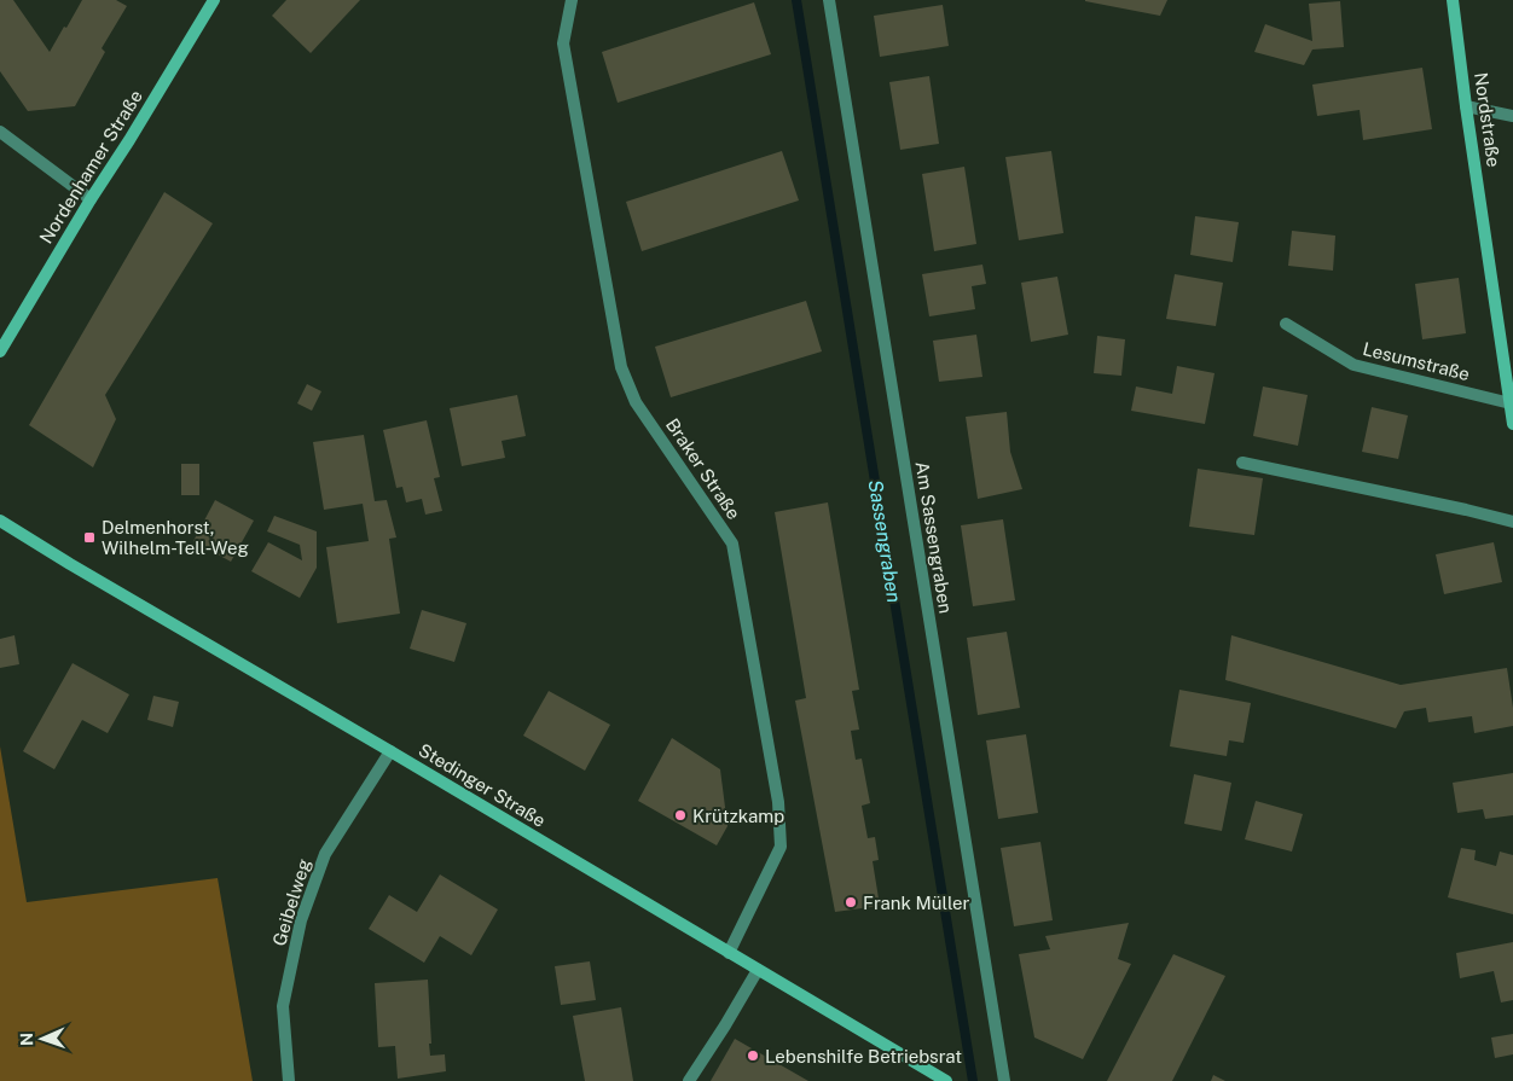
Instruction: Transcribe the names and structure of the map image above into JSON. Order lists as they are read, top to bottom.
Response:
{
  "streets": {
    "main road": ["Nordstraße", "Nordenhamer Straße", "Stedinger Straße"],
    "street": [
      "Lesumstraße",
      "Braker Straße",
      "Am Sassengraben",
      "Geibelweg"
    ]
  },
  "crossings": [
    ["Nordstraße", "Lesumstraße"],
    ["Braker Straße", "Stedinger Straße"],
    ["Stedinger Straße", "Geibelweg"]
  ],
  "water": ["Sassengraben"],
  "places": {
    "transit": ["Delmenhorst, Wilhelm-Tell-Weg"],
    "other": ["Krützkamp", "Frank Müller", "Lebenshilfe Betriebsrat"]
  },
  "north": "left"
}
